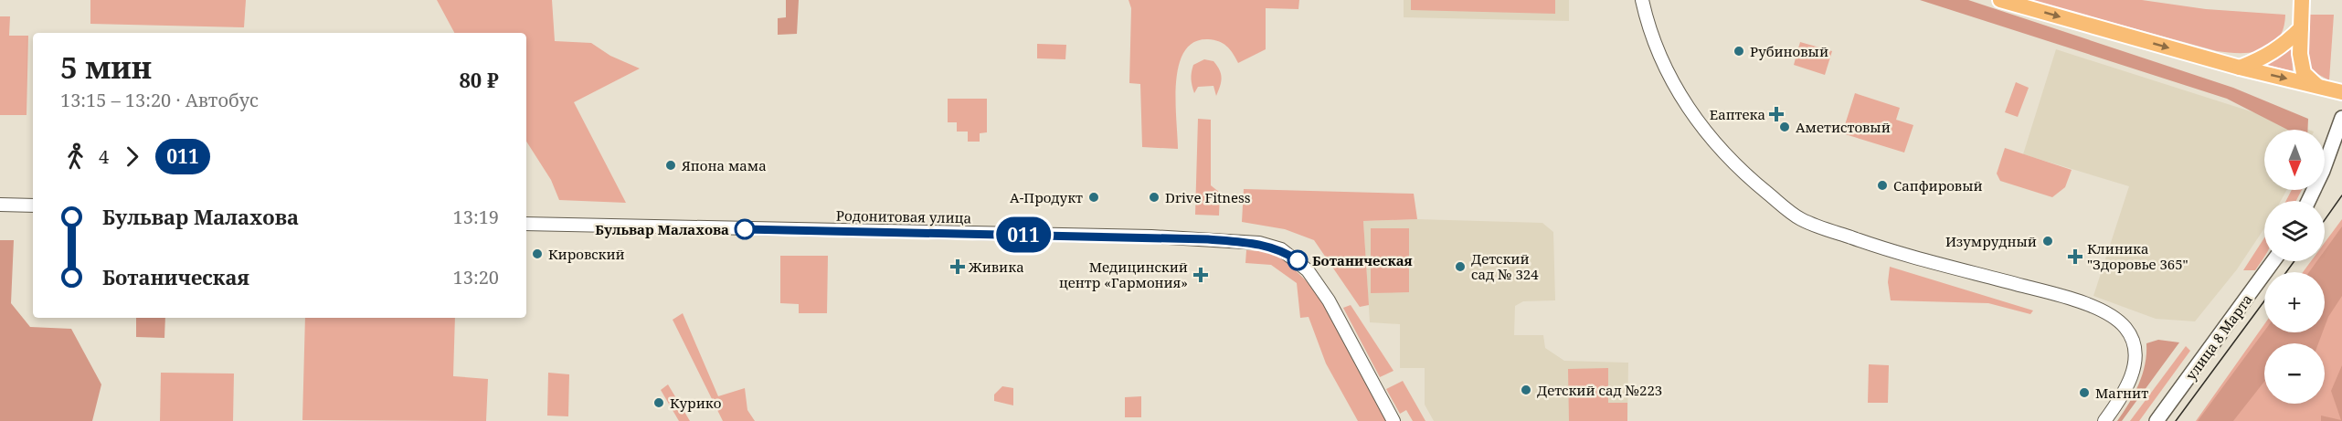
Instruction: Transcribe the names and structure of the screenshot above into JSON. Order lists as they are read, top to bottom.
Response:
{
  "streets": {
    "main road": ["улица 8 Марта"],
    "street": ["Родонитовая улица"]
  },
  "places": {
    "other": [
      "Рубиновый",
      "Аметистовый",
      "Япона мама",
      "Сапфировый",
      "А-Продукт",
      "Drive Fitness",
      "Бульвар Малахова",
      "Изумрудный",
      "Кировский",
      "Ботаническая",
      "Детский сад № 324",
      "Детский сад №223",
      "Магнит",
      "Курико"
    ],
    "health": [
      "Еаптека",
      "Клиника \"Здоровье 365\"",
      "Живика",
      "Медицинский центр «Гармония»"
    ]
  },
  "lines": ["bus line 011"],
  "north": "bottom",
  "page": {
    "on_map": "011",
    "heading": ["5 мин", "13:15 – 13:20 · Автобус", "80 ₽"],
    "legs": ["4", "011"],
    "map_buttons": ["+", "−"],
    "list": [
      {
        "name": "Бульвар Малахова",
        "value": "13:19"
      },
      {
        "name": "Ботаническая",
        "value": "13:20"
      }
    ]
  }
}
